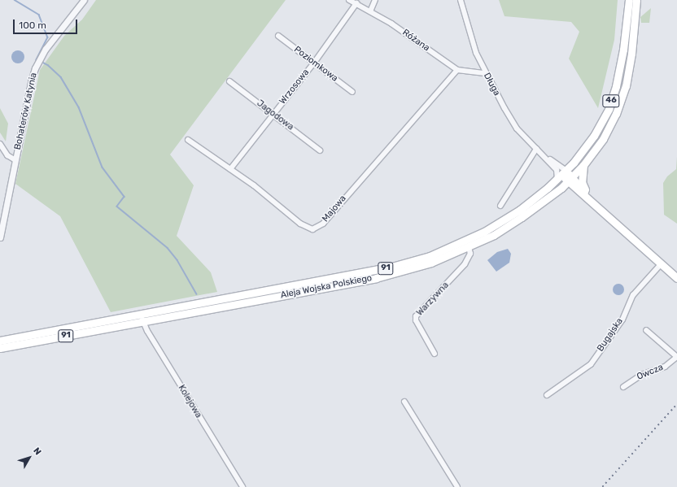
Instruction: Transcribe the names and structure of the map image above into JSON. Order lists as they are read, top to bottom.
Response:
{
  "streets": {
    "main road": ["46", "91", "Aleja Wojska Polskiego"],
    "street": [
      "Różana",
      "Poziomkowa",
      "Długa",
      "Wrzosowa",
      "Bohaterów Katynia",
      "Jagodowa",
      "Majowa",
      "Warzywna",
      "Bugajska",
      "Owcza",
      "Kolejowa"
    ]
  },
  "crossings": [
    ["Różana", "Długa"],
    ["Różana", "Wrzosowa"],
    ["Różana", "Majowa"],
    ["Poziomkowa", "Wrzosowa"],
    ["Długa", "Aleja Wojska Polskiego"],
    ["Wrzosowa", "Jagodowa"],
    ["Wrzosowa", "Majowa"],
    ["Aleja Wojska Polskiego", "Warzywna"],
    ["Aleja Wojska Polskiego", "Kolejowa"]
  ],
  "scale_bar": "100 m",
  "north": "top right"
}
